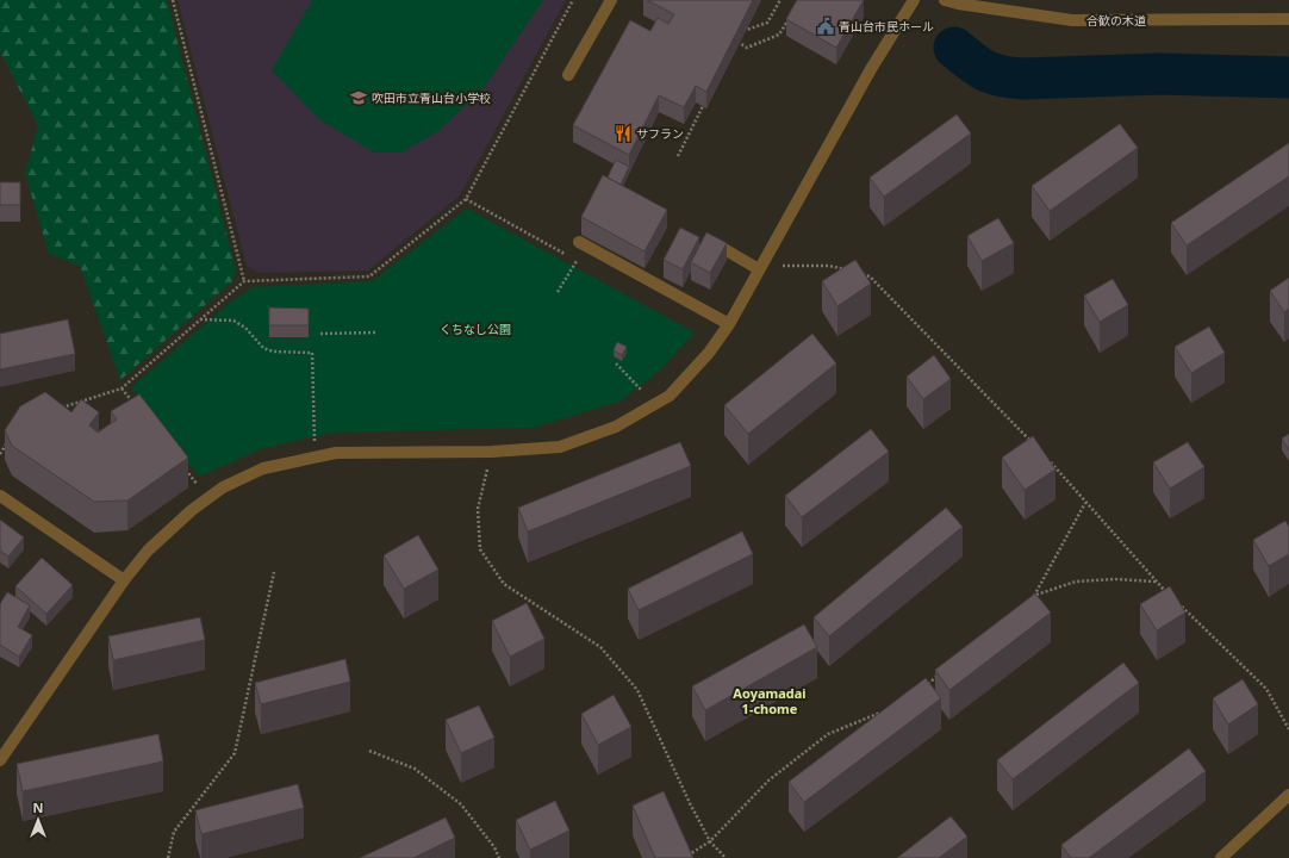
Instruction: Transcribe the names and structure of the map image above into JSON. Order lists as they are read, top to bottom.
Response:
{
  "streets": {
    "street": ["合歓の木道"]
  },
  "districts": ["Aoyamadai 1-chome"],
  "parks": ["くちなし公園"],
  "places": {
    "public building": ["青山台市民ホール"],
    "school or university": ["吹田市立青山台小学校"],
    "restaurant": ["サフラン"]
  },
  "north": "top"
}
